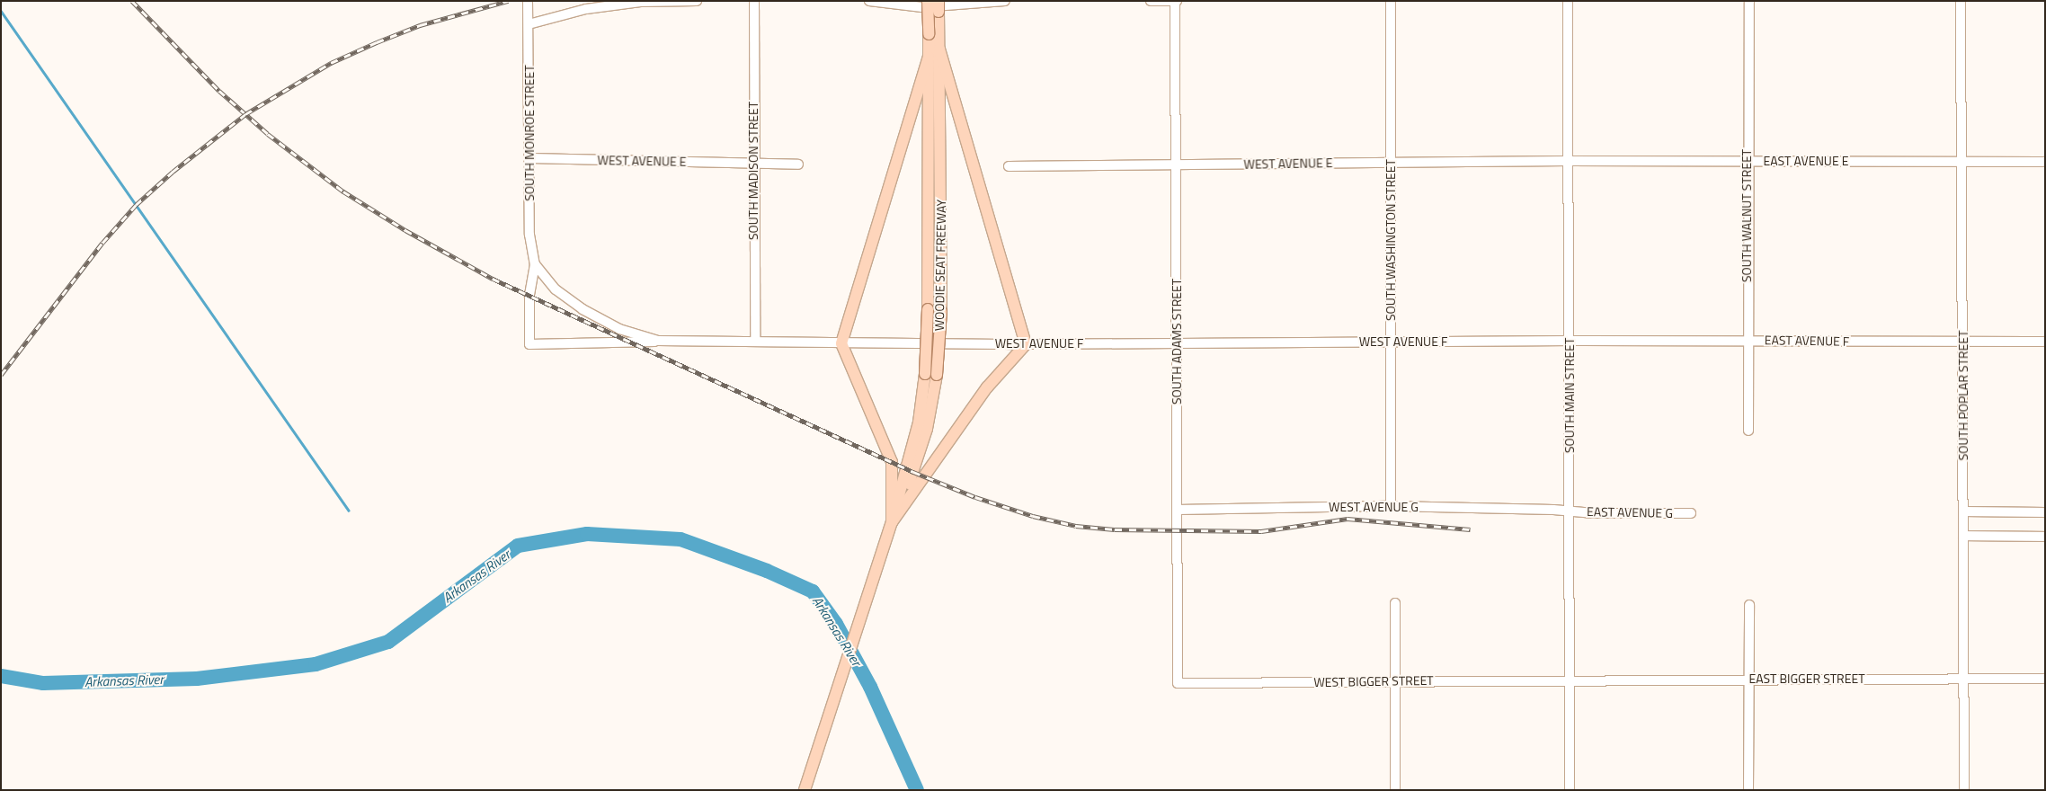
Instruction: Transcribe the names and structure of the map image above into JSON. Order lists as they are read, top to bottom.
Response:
{
  "streets": {
    "main road": ["WOODIE SEAT FREEWAY"],
    "street": [
      "SOUTH MONROE STREET",
      "WEST AVENUE E",
      "EAST AVENUE E",
      "SOUTH MADISON STREET",
      "SOUTH WALNUT STREET",
      "SOUTH WASHINGTON STREET",
      "EAST AVENUE F",
      "SOUTH ADAMS STREET",
      "WEST AVENUE F",
      "SOUTH MAIN STREET",
      "SOUTH POPLAR STREET",
      "WEST AVENUE G",
      "EAST AVENUE G",
      "EAST BIGGER STREET",
      "WEST BIGGER STREET"
    ]
  },
  "crossings": [
    ["SOUTH MONROE STREET", "WEST AVENUE E"],
    ["SOUTH MONROE STREET", "WEST AVENUE F"],
    ["WEST AVENUE E", "EAST AVENUE E"],
    ["WEST AVENUE E", "SOUTH MADISON STREET"],
    ["WEST AVENUE E", "SOUTH WASHINGTON STREET"],
    ["WEST AVENUE E", "SOUTH ADAMS STREET"],
    ["WEST AVENUE E", "SOUTH MAIN STREET"],
    ["EAST AVENUE E", "SOUTH WALNUT STREET"],
    ["EAST AVENUE E", "SOUTH MAIN STREET"],
    ["EAST AVENUE E", "SOUTH POPLAR STREET"],
    ["SOUTH MADISON STREET", "WEST AVENUE F"],
    ["SOUTH WALNUT STREET", "EAST AVENUE F"],
    ["SOUTH WASHINGTON STREET", "WEST AVENUE F"],
    ["SOUTH WASHINGTON STREET", "WEST AVENUE G"],
    ["EAST AVENUE F", "WEST AVENUE F"],
    ["EAST AVENUE F", "SOUTH MAIN STREET"],
    ["EAST AVENUE F", "SOUTH POPLAR STREET"],
    ["SOUTH ADAMS STREET", "WEST AVENUE F"],
    ["SOUTH ADAMS STREET", "WEST AVENUE G"],
    ["SOUTH ADAMS STREET", "WEST BIGGER STREET"],
    ["WEST AVENUE F", "SOUTH MAIN STREET"],
    ["SOUTH MAIN STREET", "WEST AVENUE G"],
    ["SOUTH MAIN STREET", "EAST AVENUE G"],
    ["SOUTH MAIN STREET", "EAST BIGGER STREET"],
    ["SOUTH MAIN STREET", "WEST BIGGER STREET"],
    ["SOUTH POPLAR STREET", "EAST BIGGER STREET"],
    ["WEST AVENUE G", "EAST AVENUE G"],
    ["EAST BIGGER STREET", "WEST BIGGER STREET"]
  ],
  "water": ["Arkansas River"]
}
